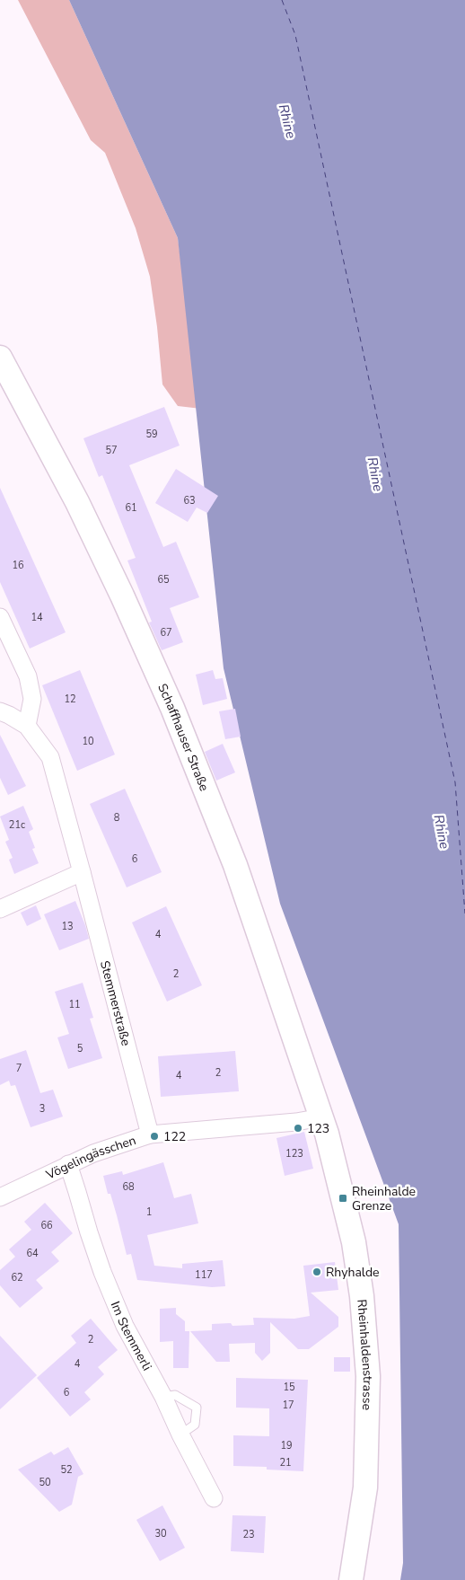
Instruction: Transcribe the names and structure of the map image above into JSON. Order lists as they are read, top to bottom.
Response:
{
  "streets": {
    "main road": ["Schaffhauser Straße", "Rheinhaldenstrasse"],
    "street": ["Stemmerstraße", "Vögelingässchen", "Im Stemmerli"]
  },
  "crossings": [
    ["Schaffhauser Straße", "Vögelingässchen"],
    ["Schaffhauser Straße", "Rheinhaldenstrasse"],
    ["Stemmerstraße", "Vögelingässchen"],
    ["Vögelingässchen", "Im Stemmerli"],
    ["Vögelingässchen", "Rheinhaldenstrasse"]
  ],
  "water": ["Rhine"],
  "places": {
    "other": ["123", "122", "Rhyhalde"],
    "transit": ["Rheinhalde Grenze"]
  },
  "house_numbers": [
    "59",
    "57",
    "63",
    "61",
    "16",
    "65",
    "14",
    "67",
    "12",
    "10",
    "8",
    "21c",
    "6",
    "13",
    "4",
    "2",
    "11",
    "5",
    "7",
    "2",
    "4",
    "3",
    "123",
    "68",
    "1",
    "66",
    "64",
    "117",
    "62",
    "2",
    "4",
    "15",
    "6",
    "17",
    "19",
    "21",
    "52",
    "50",
    "30",
    "23"
  ]
}
